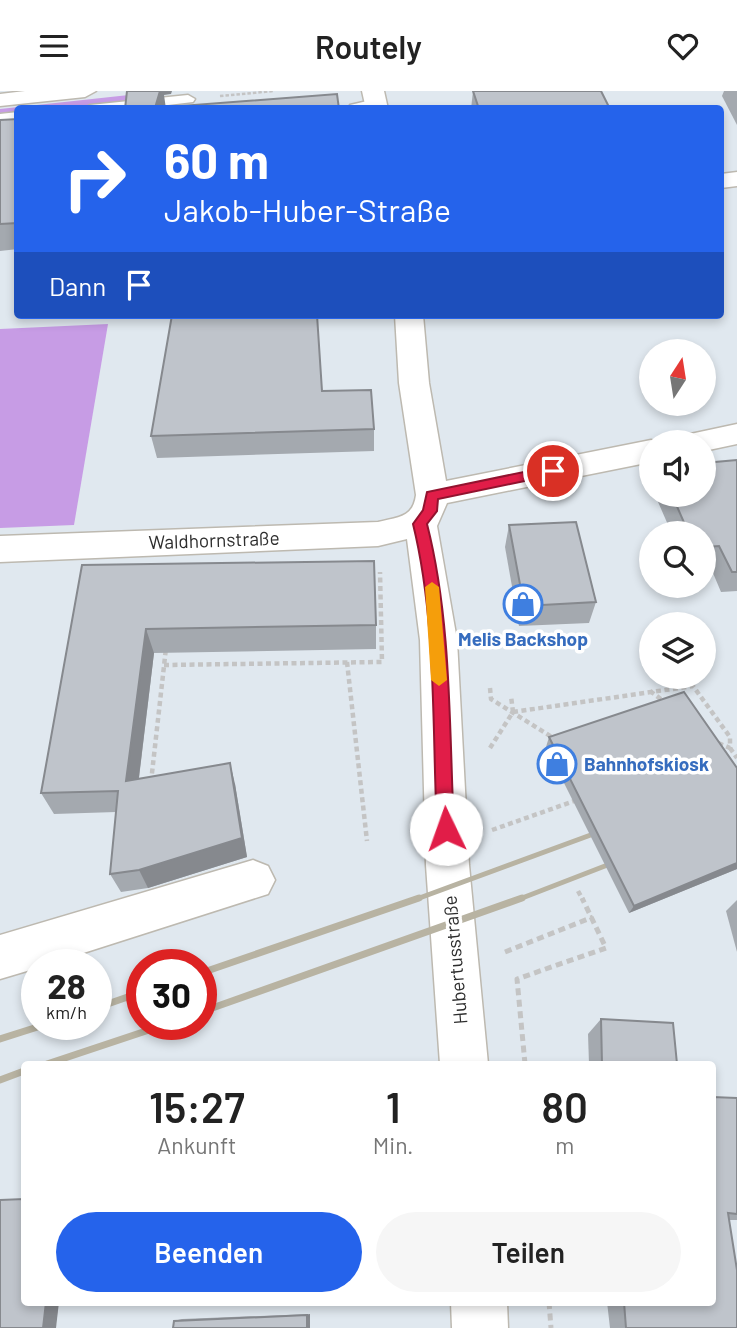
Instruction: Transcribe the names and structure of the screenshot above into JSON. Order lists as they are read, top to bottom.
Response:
{
  "streets": {
    "street": ["Waldhornstraße", "Hubertusstraße"]
  },
  "crossings": [
    ["Waldhornstraße", "Hubertusstraße"]
  ],
  "places": {
    "shop": ["Melis Backshop", "Bahnhofskiosk"]
  },
  "north": "top",
  "page": {
    "header": "Routely",
    "turn": ["60 m", "Jakob-Huber-Straße"],
    "then": "Dann",
    "speed": "28 km/h",
    "limit": "30",
    "eta": [
      "15:27",
      "Ankunft",
      "1",
      "Min.",
      "80",
      "m"
    ],
    "buttons": ["Beenden", "Teilen"]
  }
}
